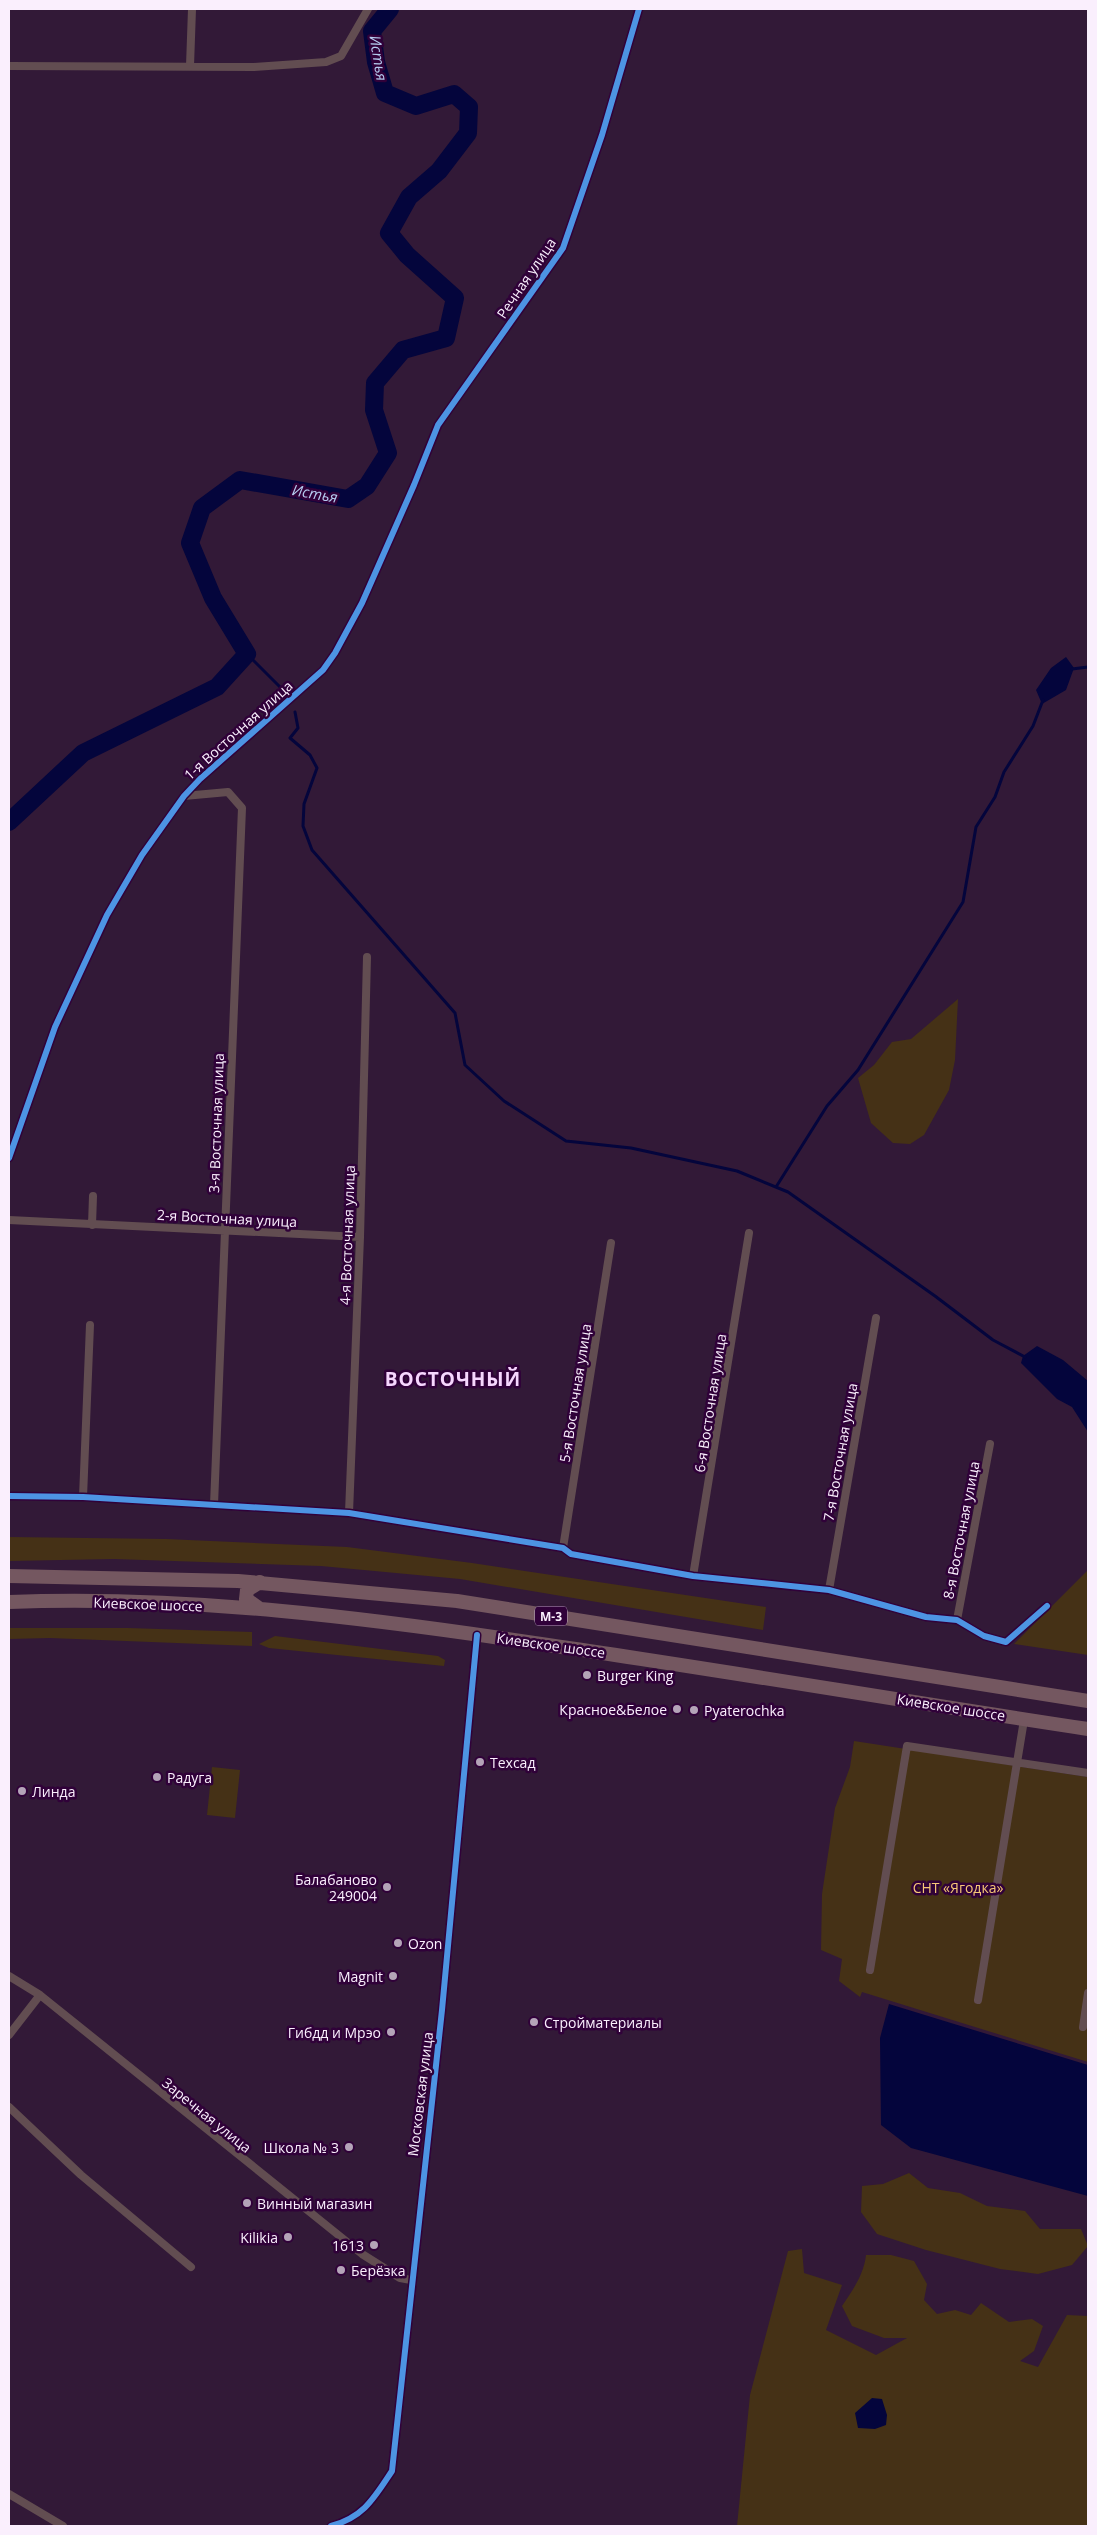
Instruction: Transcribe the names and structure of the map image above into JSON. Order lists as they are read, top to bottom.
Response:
{
  "streets": {
    "highway": ["Киевское шоссе", "М-3"],
    "street": [
      "Речная улица",
      "1-я Восточная улица",
      "3-я Восточная улица",
      "2-я Восточная улица",
      "4-я Восточная улица",
      "5-я Восточная улица",
      "6-я Восточная улица",
      "7-я Восточная улица",
      "8-я Восточная улица",
      "Московская улица",
      "Заречная улица"
    ]
  },
  "crossings": [
    ["Речная улица", "1-я Восточная улица"],
    ["1-я Восточная улица", "3-я Восточная улица"],
    ["3-я Восточная улица", "2-я Восточная улица"],
    ["2-я Восточная улица", "4-я Восточная улица"],
    ["Киевское шоссе", "Московская улица"],
    ["Московская улица", "Заречная улица"]
  ],
  "districts": ["ВОСТОЧНЫЙ"],
  "water": ["Истья"],
  "parks": ["СНТ «Ягодка»"],
  "places": [
    "Burger King",
    "Красное&Белое",
    "Pyaterochka",
    "Техсад",
    "Радуга",
    "Линда",
    "Балабаново 249004",
    "Ozon",
    "Magnit",
    "Стройматериалы",
    "Гибдд и Мрэо",
    "Школа № 3",
    "Винный магазин",
    "Kilikia",
    "1613",
    "Берёзка"
  ]
}
